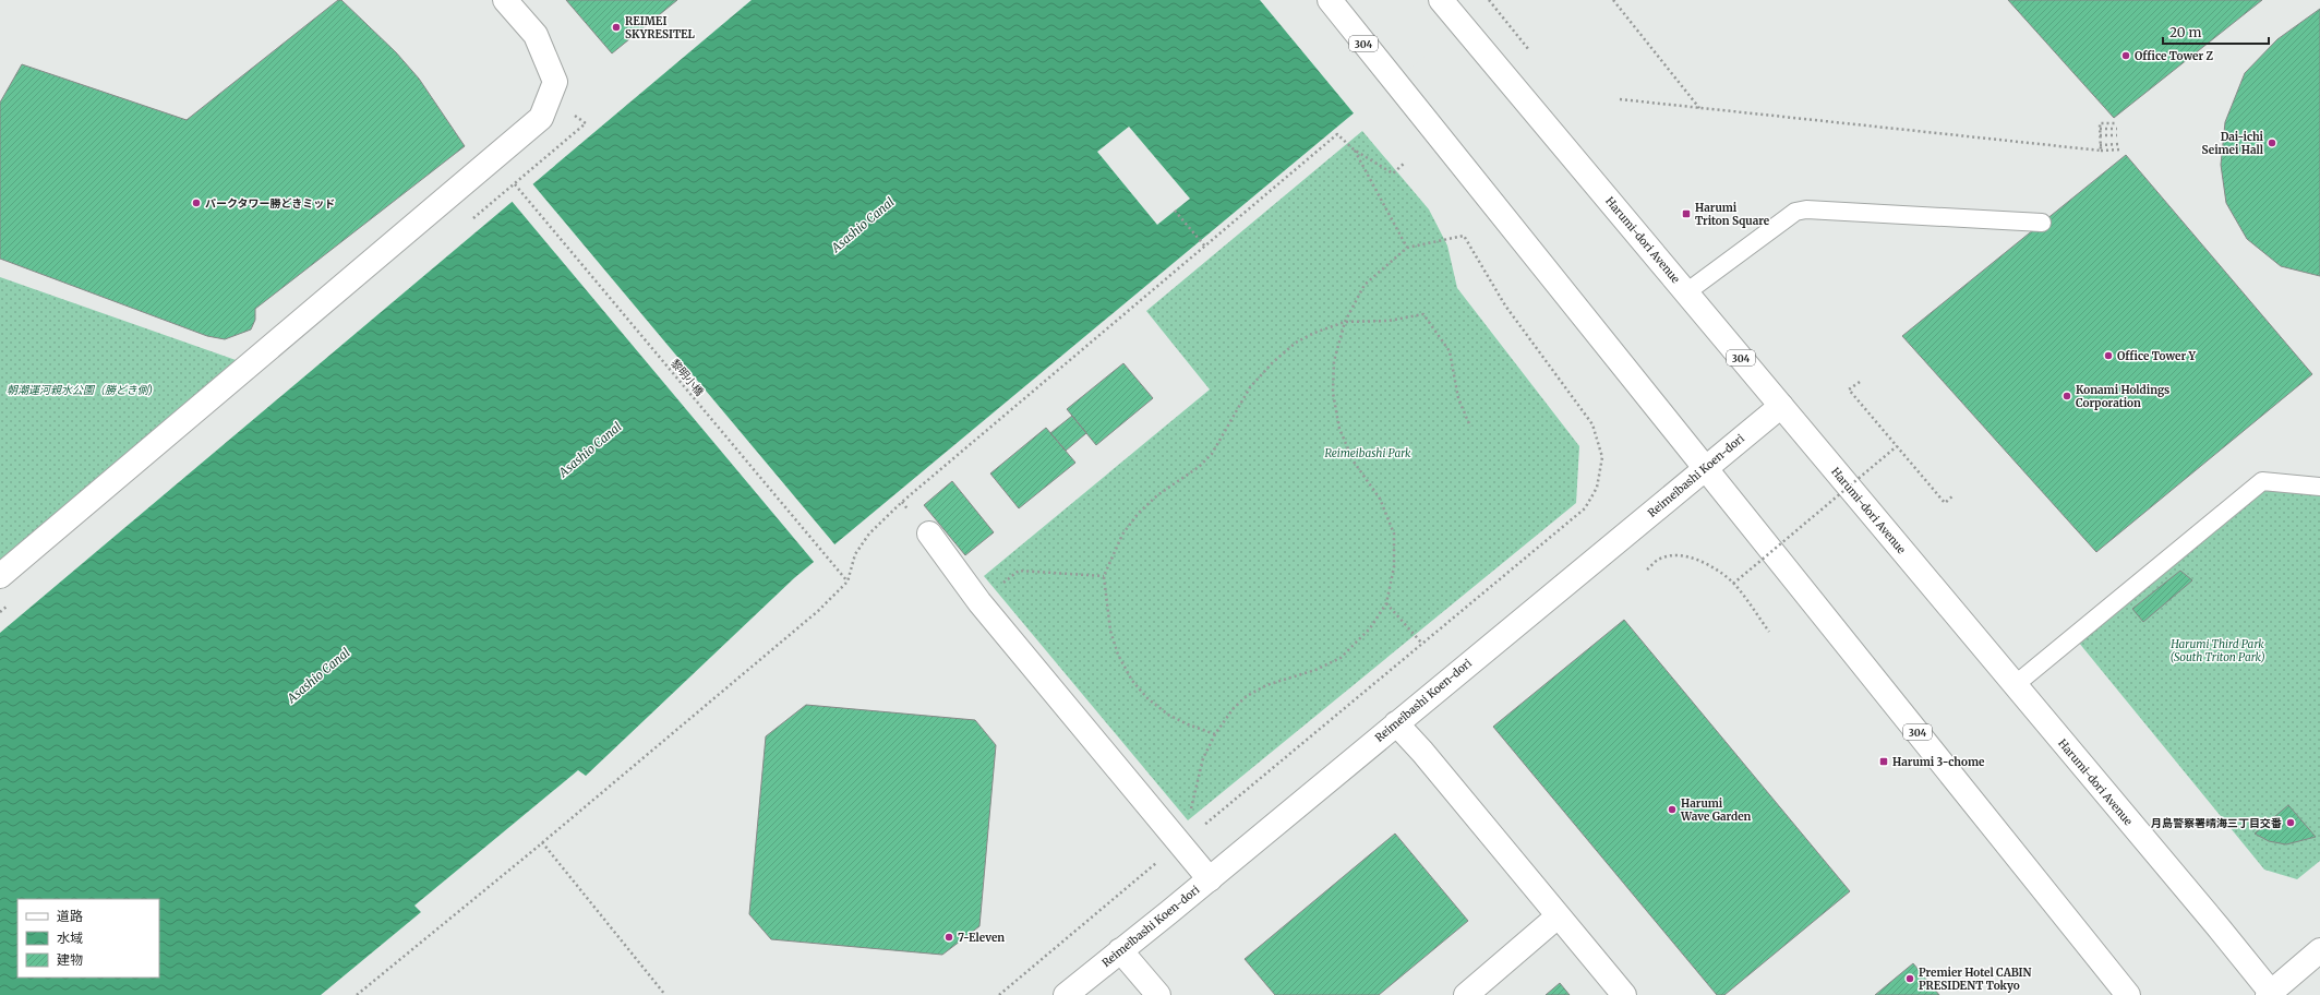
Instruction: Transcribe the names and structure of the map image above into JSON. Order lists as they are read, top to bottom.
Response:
{
  "streets": {
    "street": ["304", "Harumi-dori Avenue", "Reimeibashi Koen-dori"],
    "path": ["黎明小橋"]
  },
  "crossings": [
    ["304", "Reimeibashi Koen-dori"],
    ["Harumi-dori Avenue", "Reimeibashi Koen-dori"]
  ],
  "water": ["Asashio Canal"],
  "parks": ["朝潮運河親水公園（勝どき側)", "Reimeibashi Park", "Harumi Third Park (South Triton Park)"],
  "places": {
    "other": [
      "REIMEI SKYRESITEL",
      "Office Tower Z",
      "Dai-ichi Seimei Hall",
      "パークタワー勝どきミッド",
      "Office Tower Y",
      "Konami Holdings Corporation",
      "Harumi Wave Garden",
      "月島警察署晴海三丁目交番",
      "7-Eleven",
      "Premier Hotel CABIN PRESIDENT Tokyo"
    ],
    "transit": ["Harumi Triton Square", "Harumi 3-chome"]
  },
  "legend": ["道路", "水域", "建物"],
  "scale_bar": "20 m"
}
